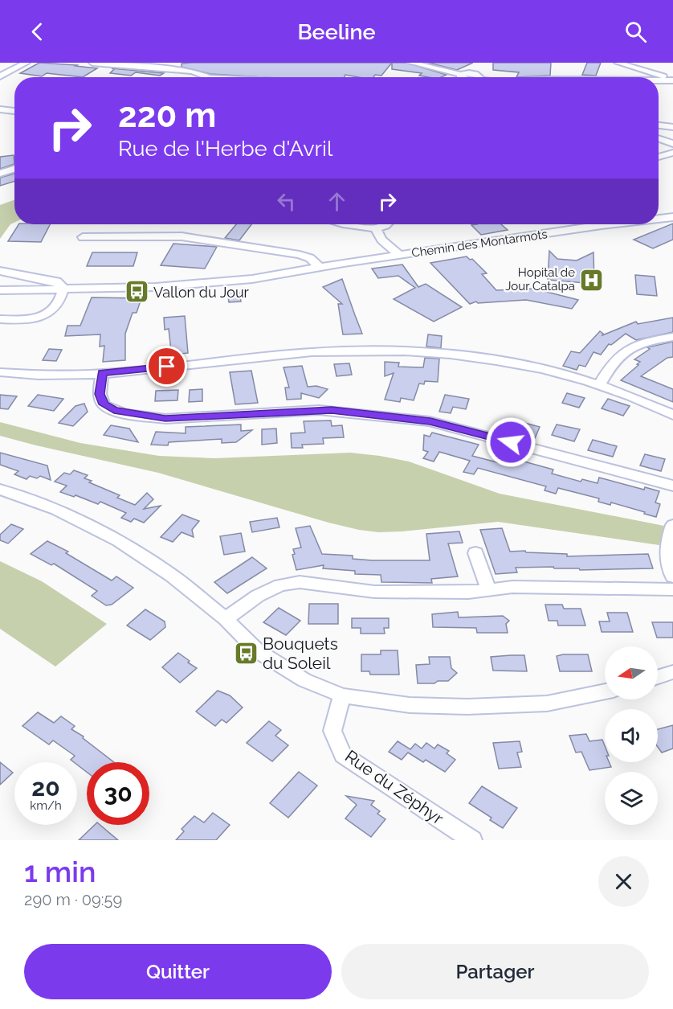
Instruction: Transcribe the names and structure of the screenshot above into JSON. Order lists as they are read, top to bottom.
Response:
{
  "streets": {
    "street": ["Chemin des Montarmots", "Rue du Zéphyr"]
  },
  "places": {
    "hospital": ["Hopital de Jour Catalpa"],
    "bus stop": ["Vallon du Jour", "Bouquets du Soleil"]
  },
  "north": "left",
  "page": {
    "header": "Beeline",
    "turn": ["220 m", "Rue de l'Herbe d'Avril"],
    "speed": "20 km/h",
    "limit": "30",
    "heading": ["1 min", "290 m · 09:59"],
    "buttons": ["Quitter", "Partager"]
  }
}
